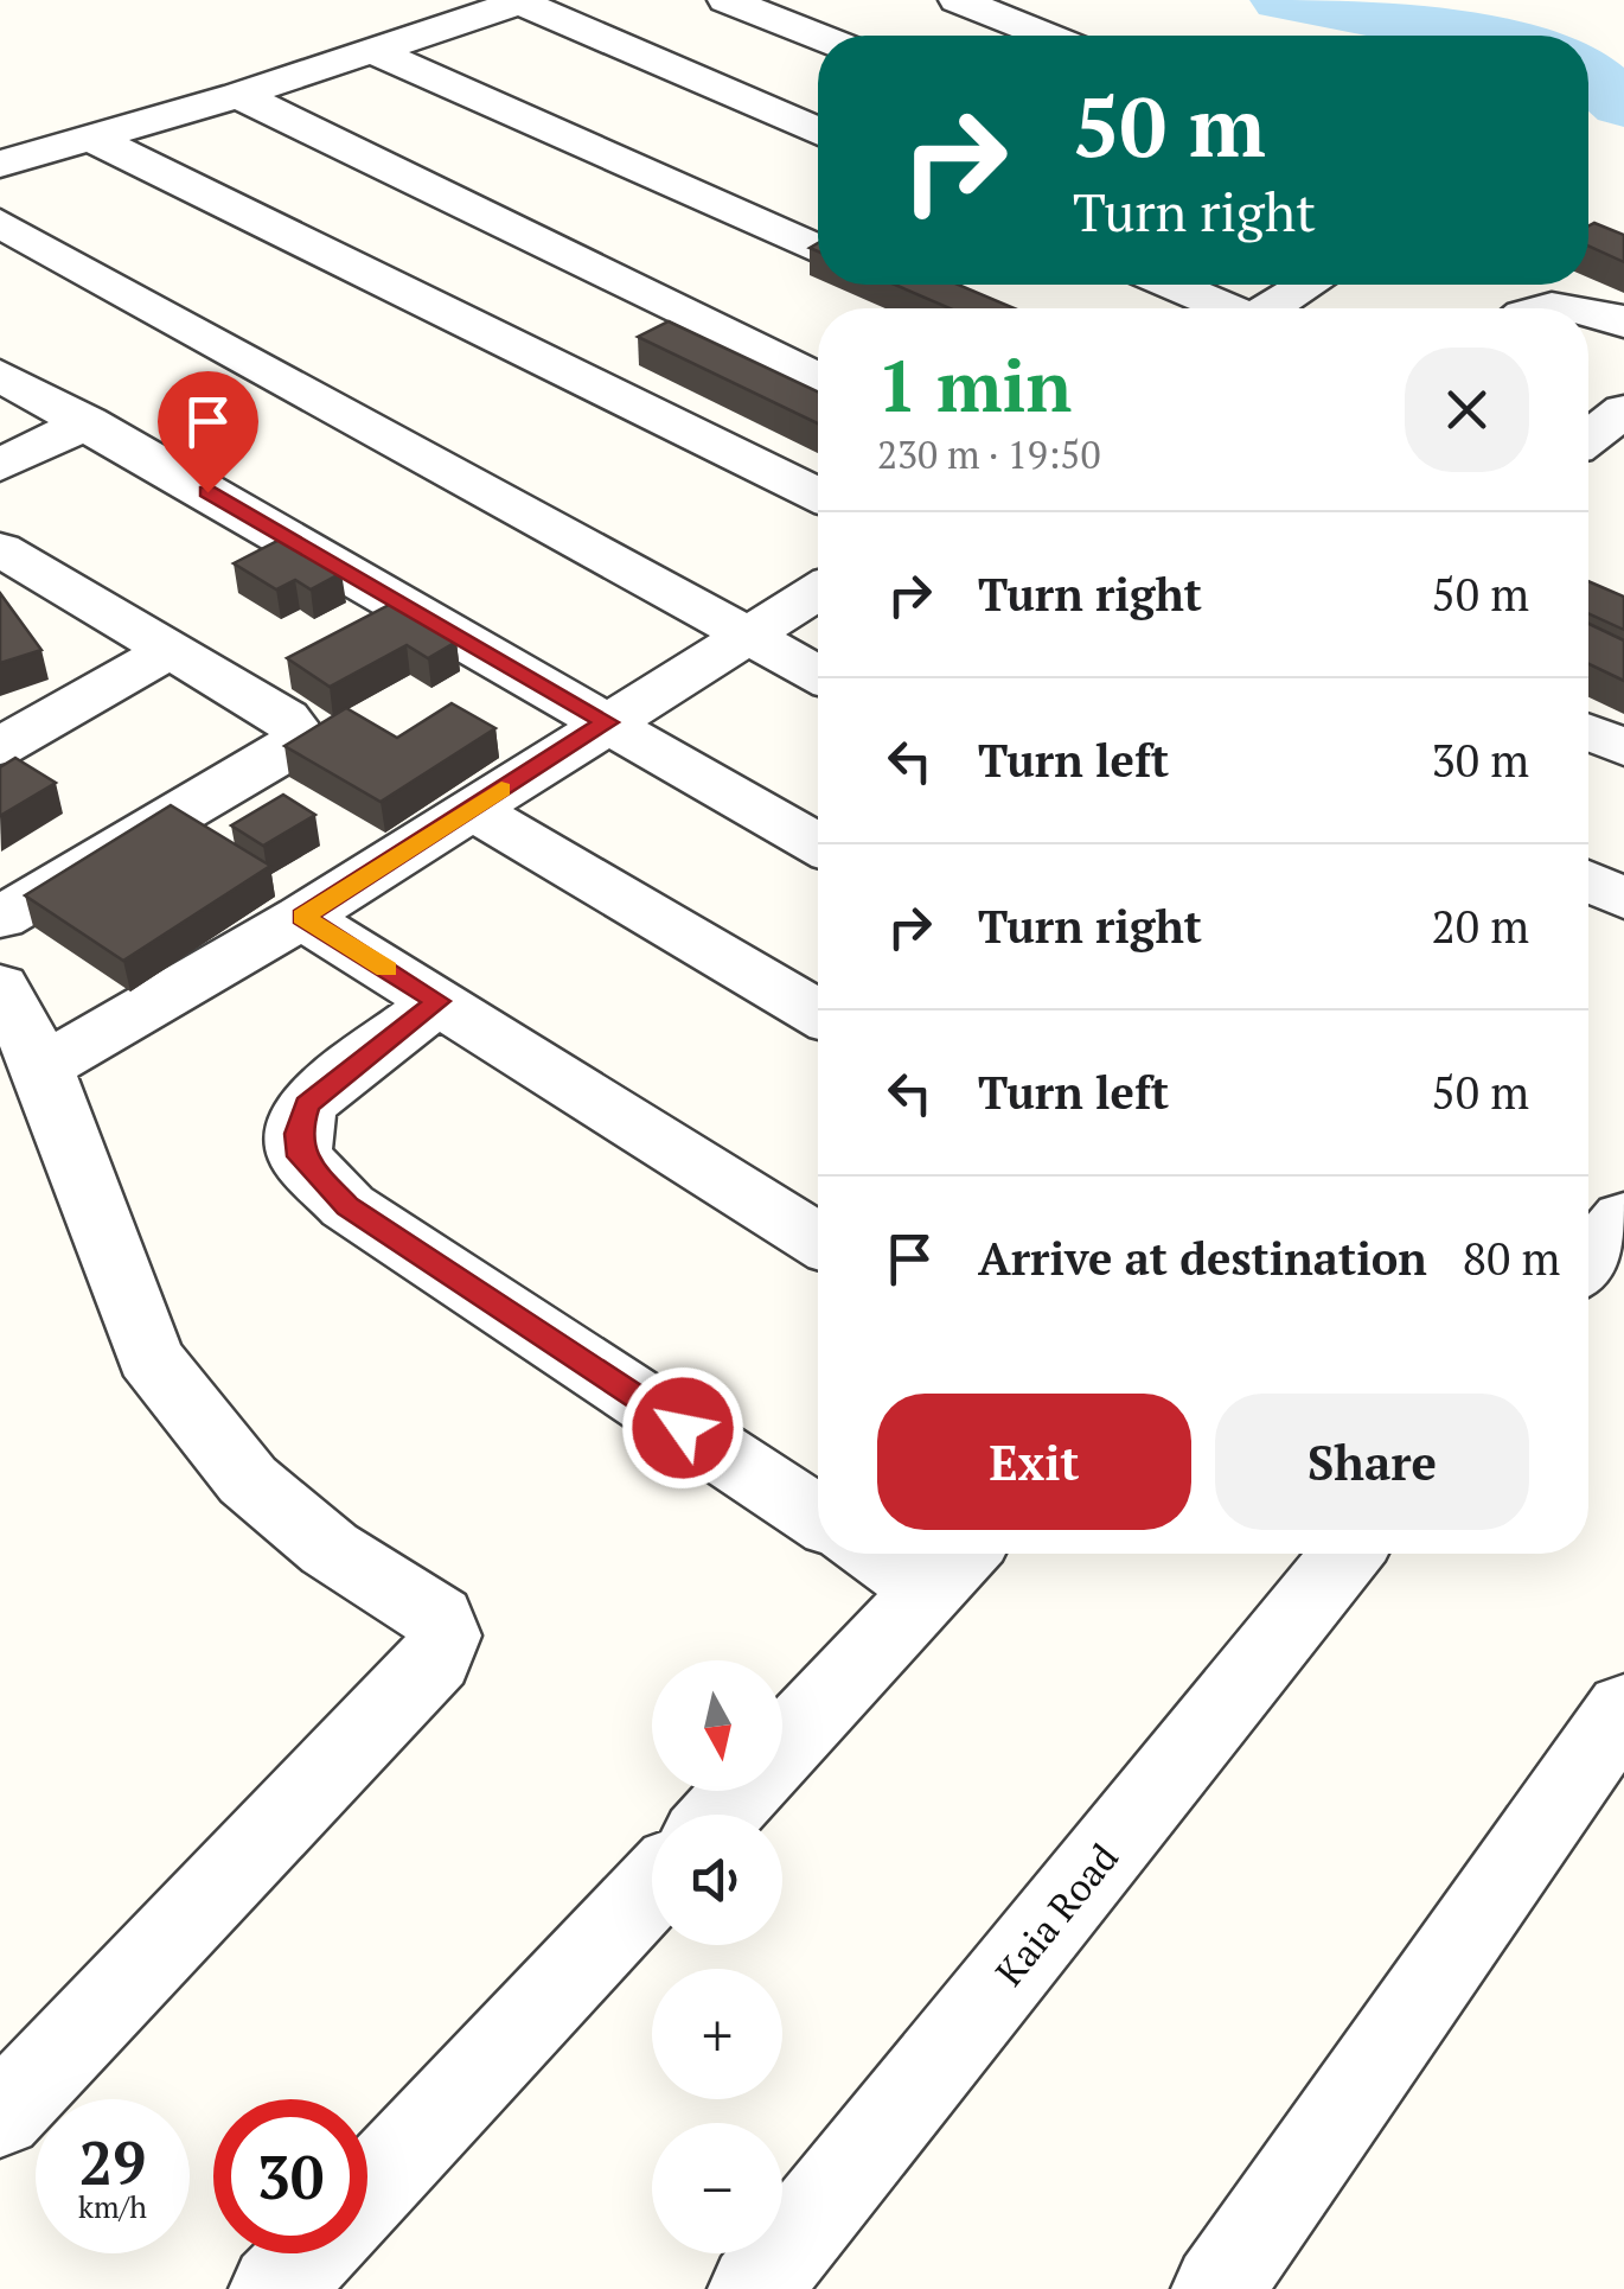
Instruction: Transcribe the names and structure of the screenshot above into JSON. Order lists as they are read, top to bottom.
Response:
{
  "streets": {
    "street": ["Kaia Road"]
  },
  "north": "bottom",
  "page": {
    "turn": ["50 m", "Turn right"],
    "heading": ["1 min", "230 m · 19:50"],
    "list": [
      {
        "name": "Turn right",
        "value": "50 m"
      },
      {
        "name": "Turn left",
        "value": "30 m"
      },
      {
        "name": "Turn right",
        "value": "20 m"
      },
      {
        "name": "Turn left",
        "value": "50 m"
      },
      {
        "name": "Arrive at destination",
        "value": "80 m"
      }
    ],
    "buttons": ["Exit", "Share"],
    "map_buttons": ["+", "−"],
    "speed": "29 km/h",
    "limit": "30"
  }
}
